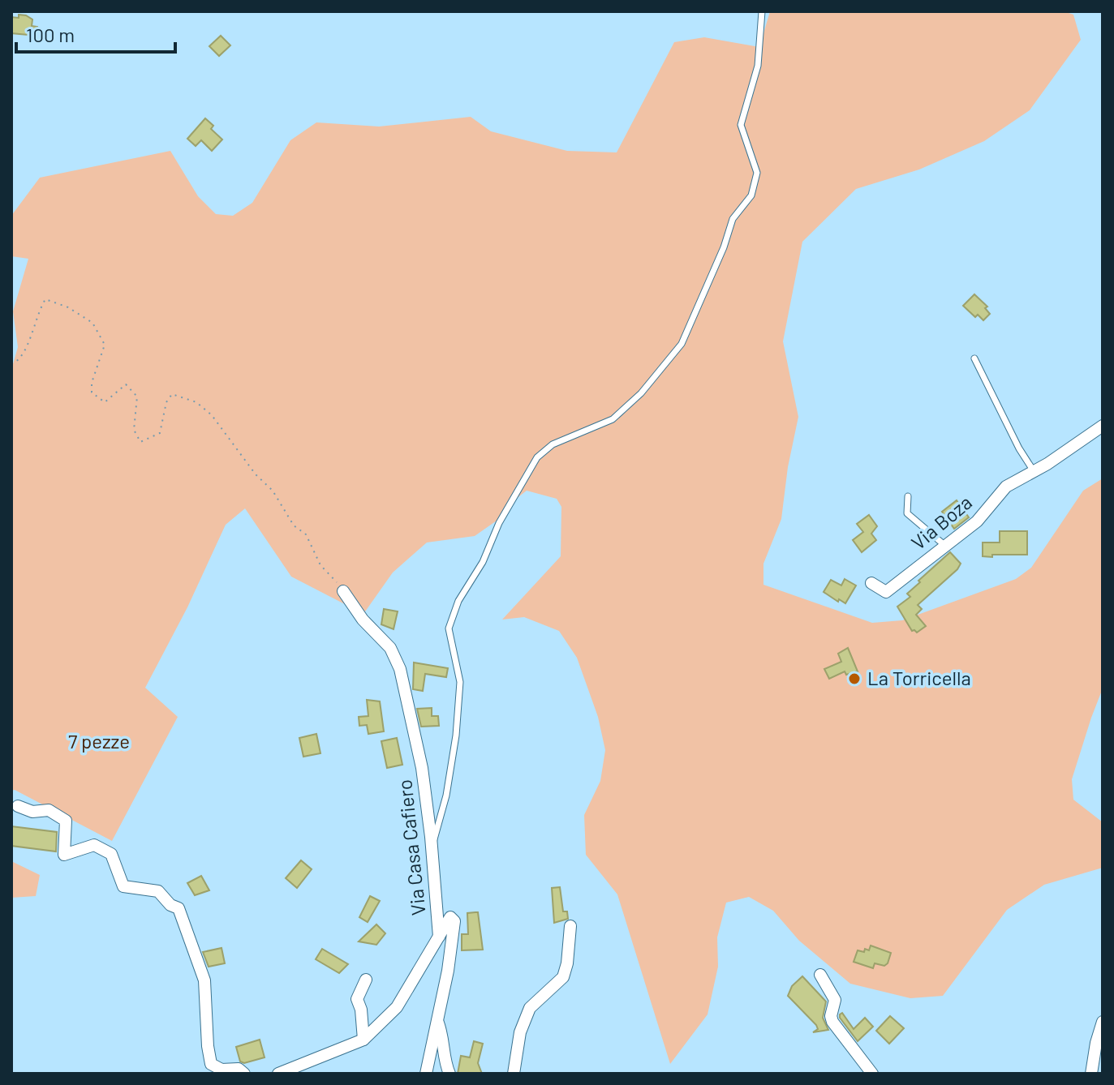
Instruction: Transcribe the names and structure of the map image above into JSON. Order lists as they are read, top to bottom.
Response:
{
  "streets": {
    "street": ["Via Boza", "Via Casa Cafiero"]
  },
  "parks": ["7 pezze"],
  "places": ["La Torricella"],
  "scale_bar": "100 m"
}
